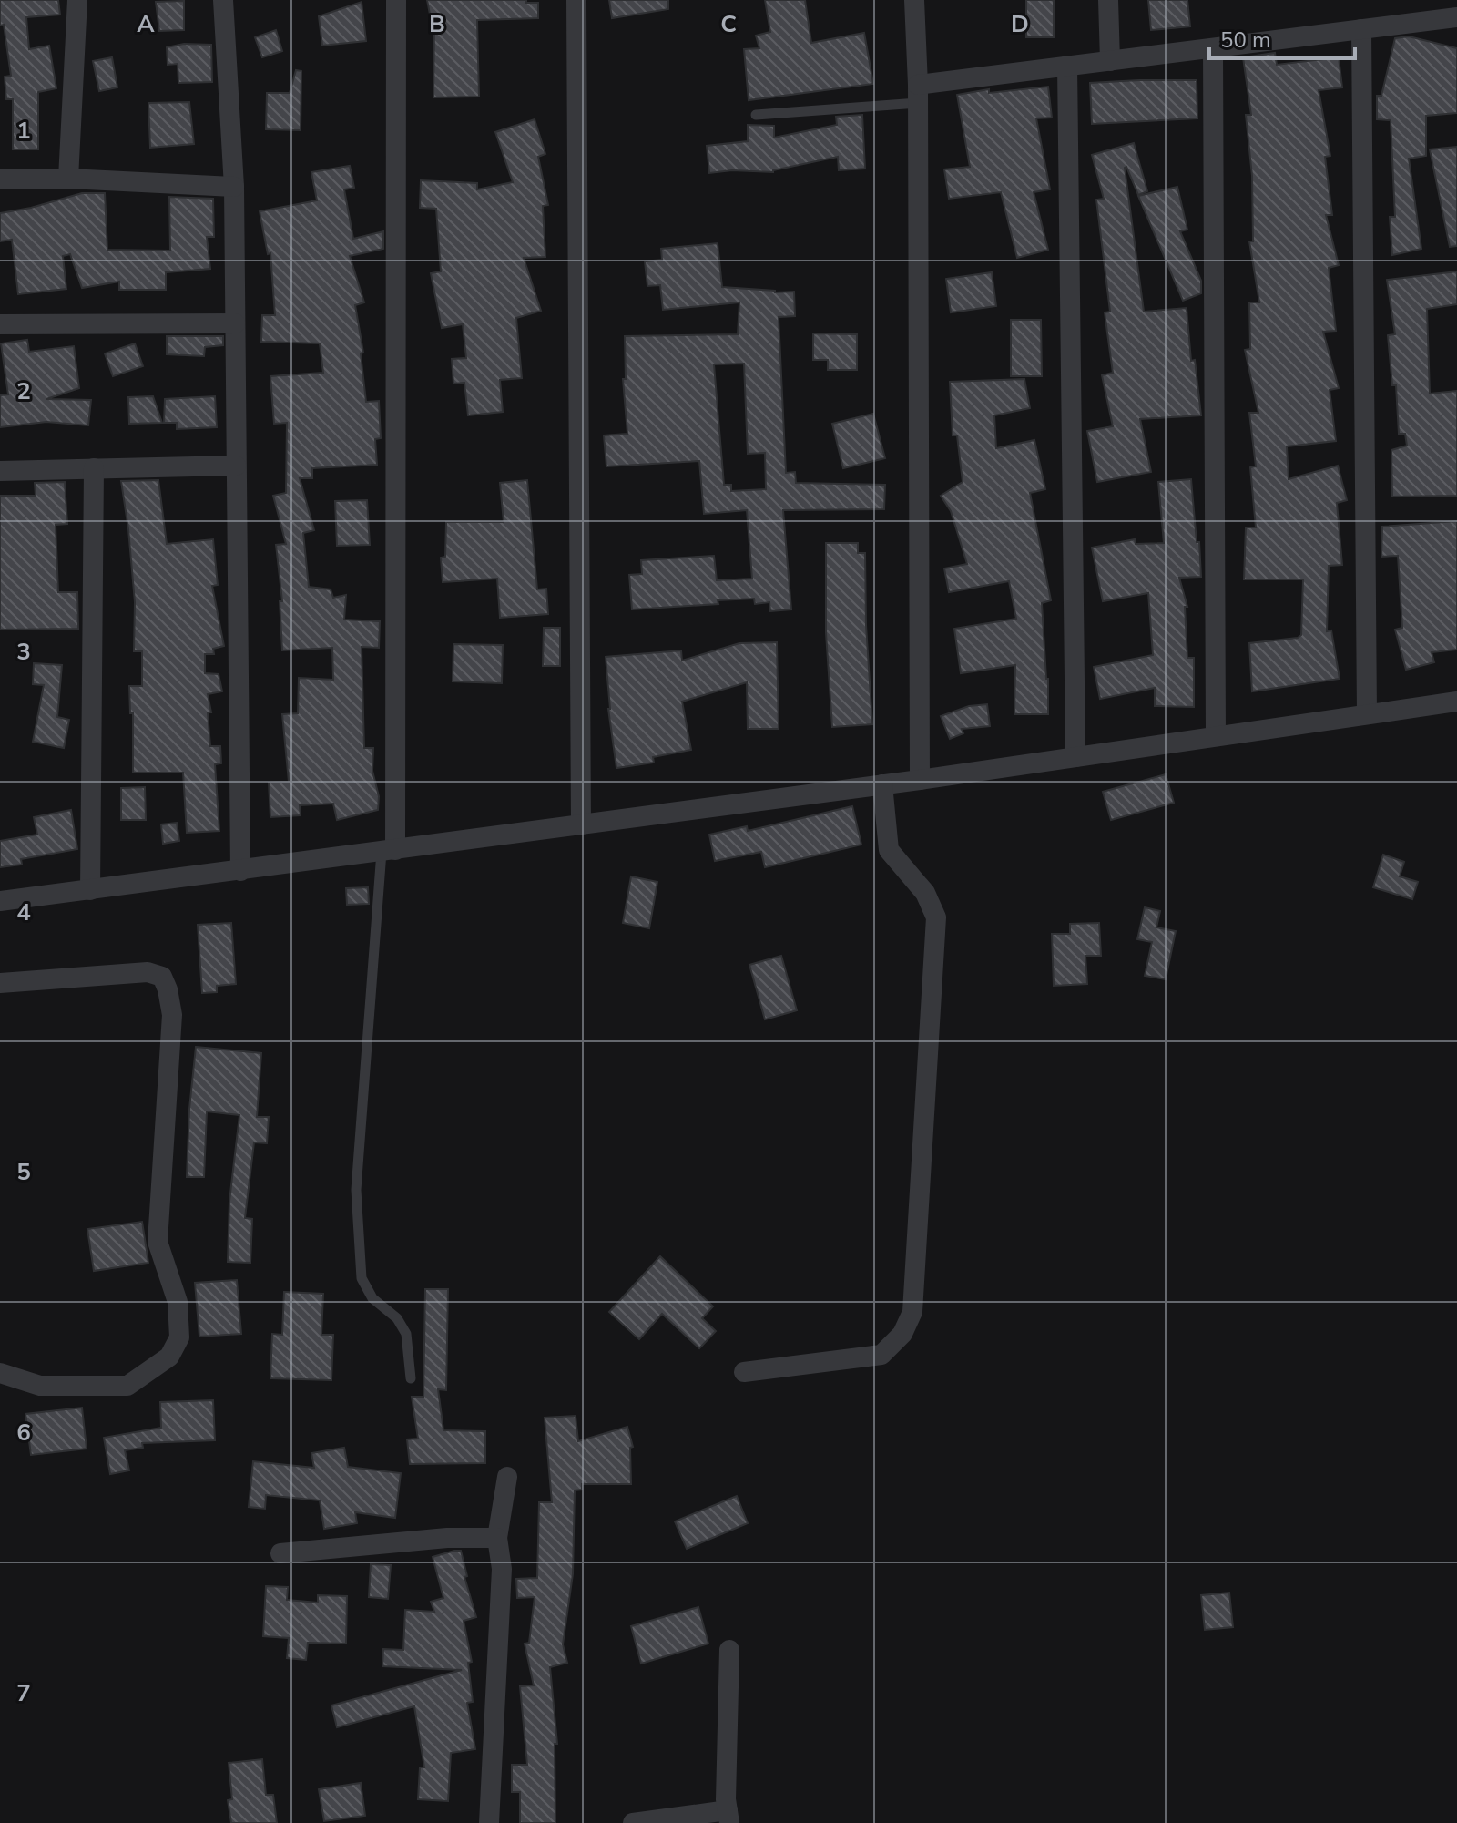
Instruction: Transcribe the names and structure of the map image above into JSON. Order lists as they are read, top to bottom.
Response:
{
  "scale_bar": "50 m",
  "grid": {
    "columns": [
      "A",
      "B",
      "C",
      "D"
    ],
    "rows": [
      "1",
      "2",
      "3",
      "4",
      "5",
      "6",
      "7"
    ]
  }
}
